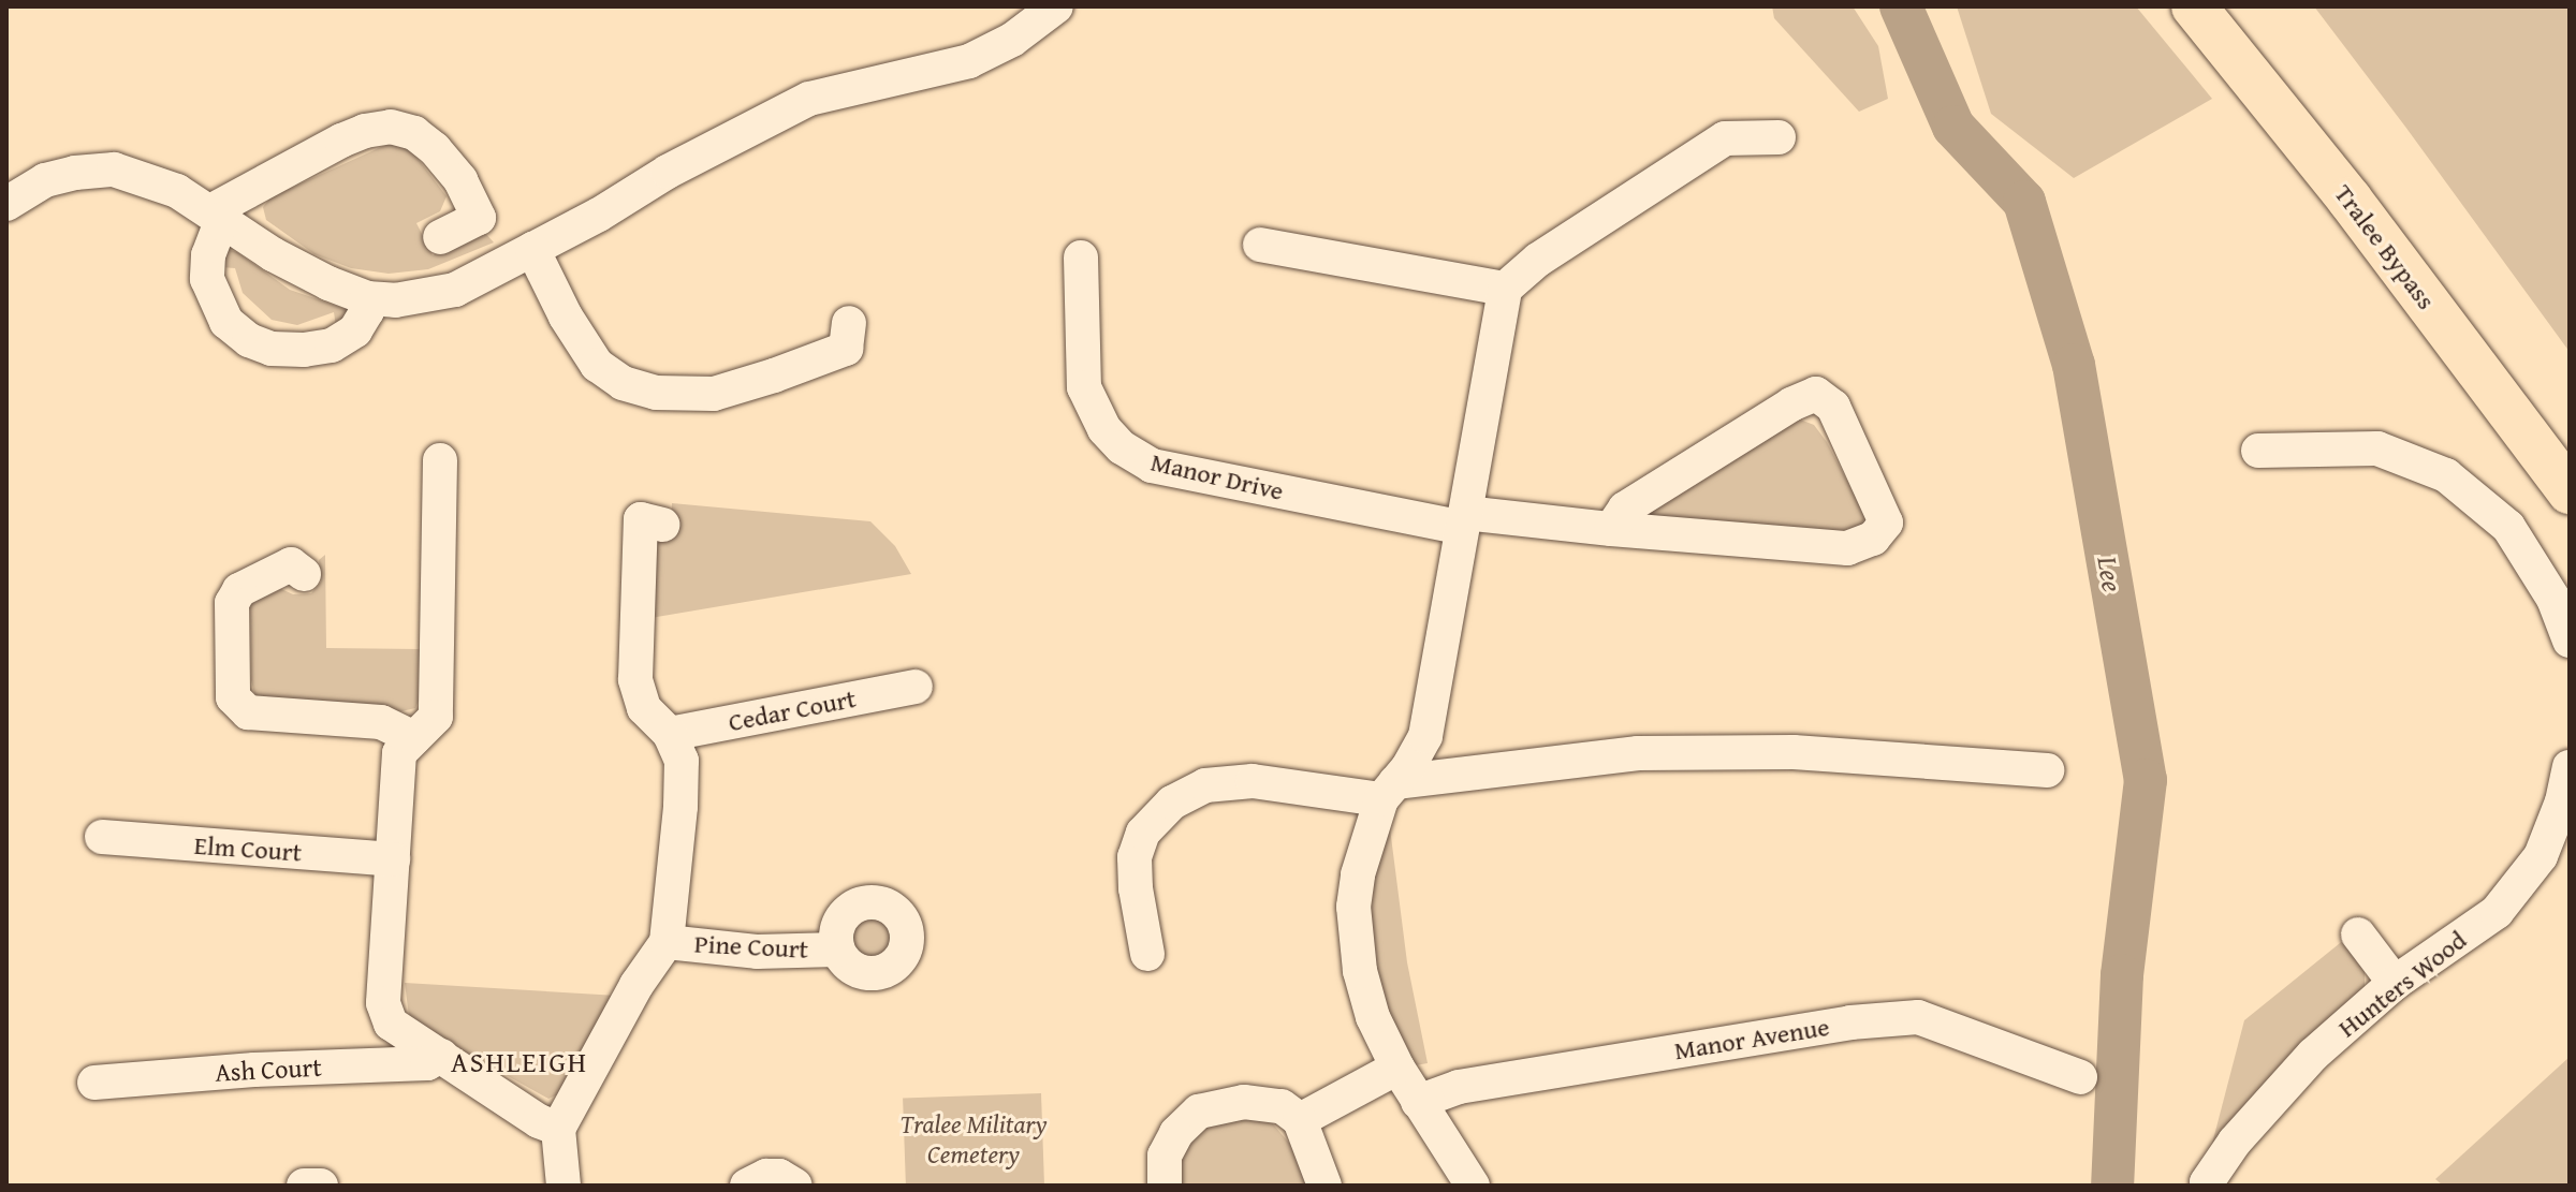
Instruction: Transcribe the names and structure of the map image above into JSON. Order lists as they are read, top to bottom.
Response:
{
  "streets": {
    "main road": ["Tralee Bypass"],
    "street": [
      "Manor Drive",
      "Cedar Court",
      "Elm Court",
      "Pine Court",
      "Hunters Wood",
      "Manor Avenue",
      "Ash Court"
    ]
  },
  "districts": ["ASHLEIGH"],
  "water": ["Lee"],
  "parks": ["Tralee Military Cemetery"]
}
